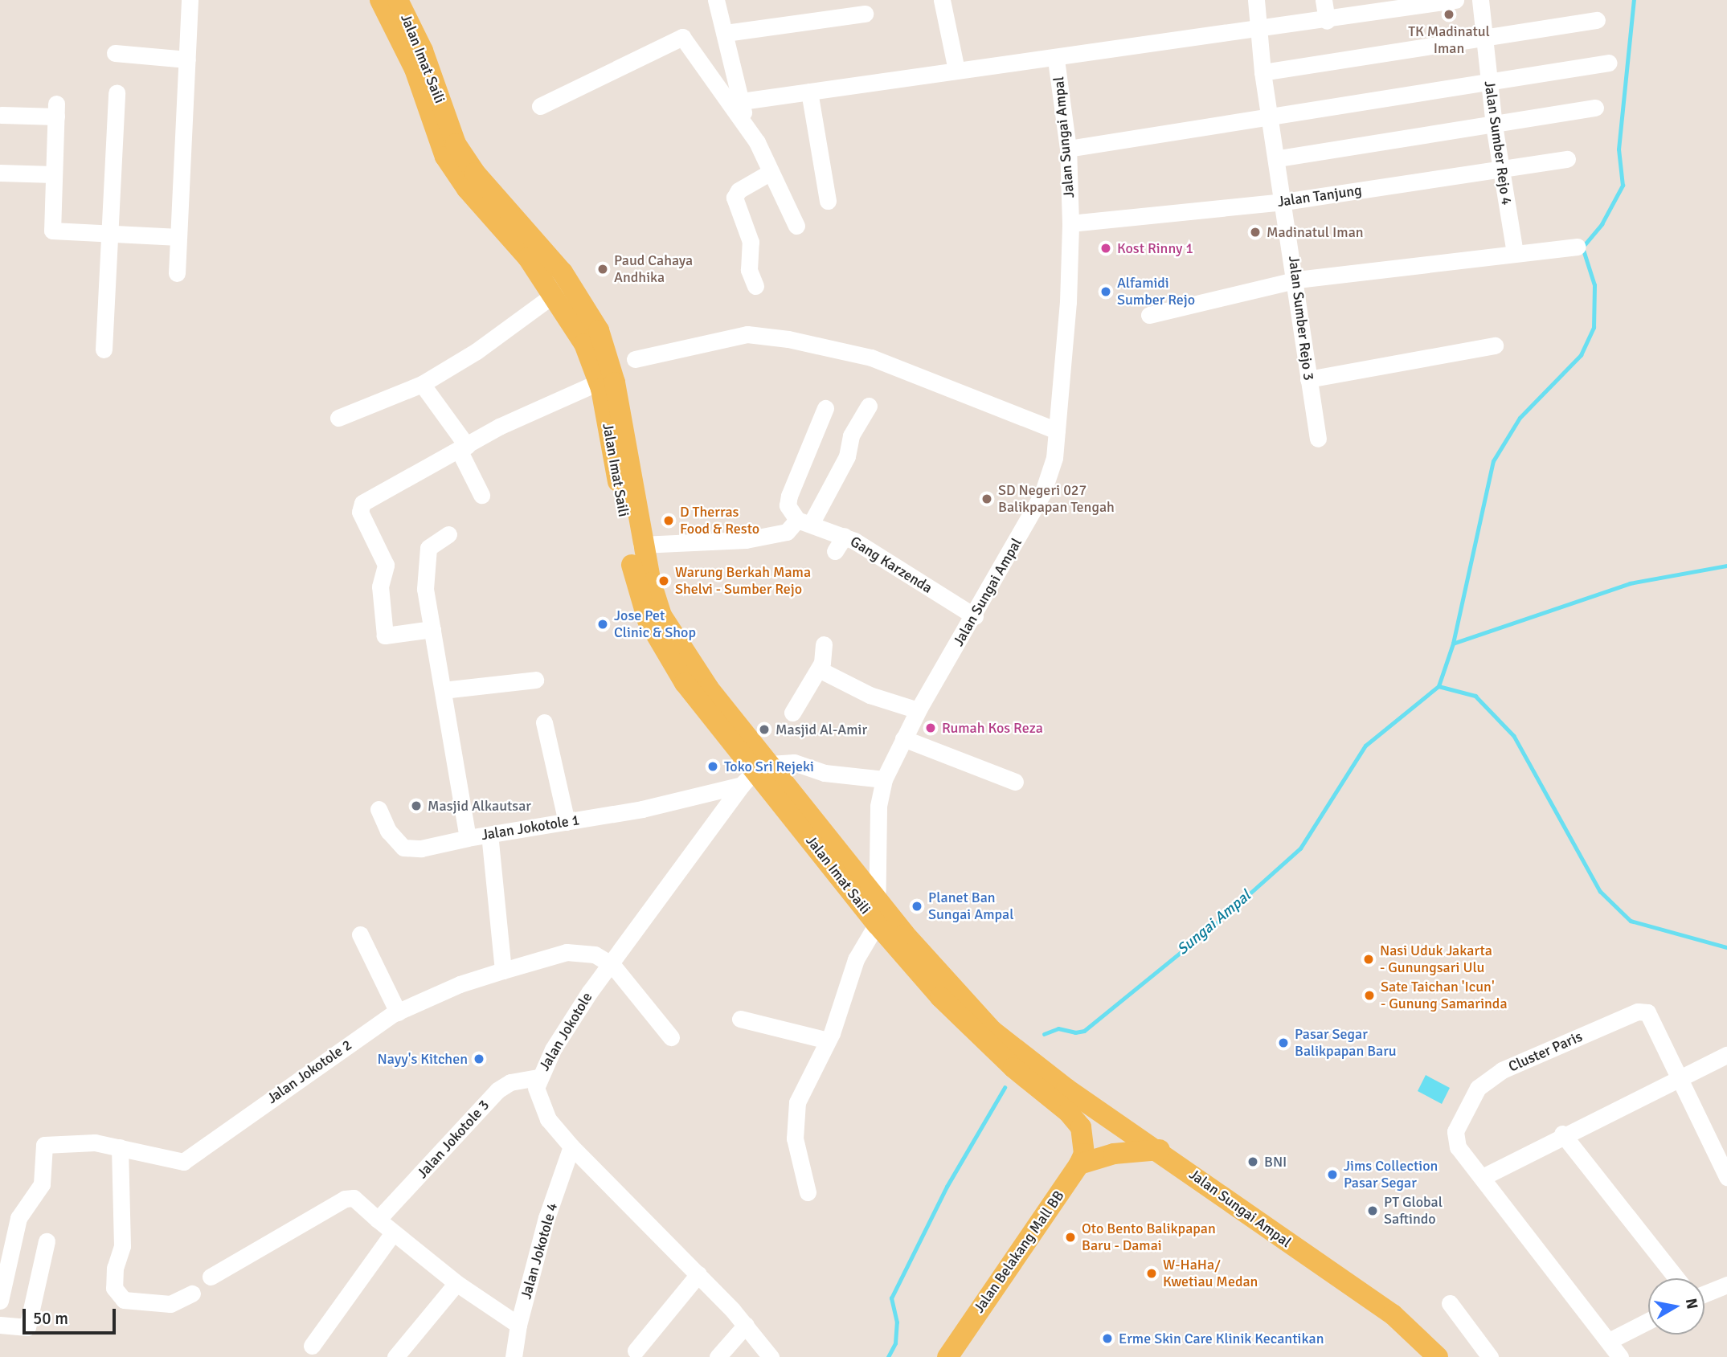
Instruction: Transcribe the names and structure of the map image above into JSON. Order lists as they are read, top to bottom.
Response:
{
  "streets": {
    "main road": ["Jalan Imat Saili", "Jalan Sungai Ampal", "Jalan Belakang Mall BB"],
    "street": [
      "Jalan Sumber Rejo 4",
      "Jalan Tanjung",
      "Jalan Sumber Rejo 3",
      "Gang Karzenda",
      "Jalan Jokotole 1",
      "Jalan Jokotole",
      "Cluster Paris",
      "Jalan Jokotole 2",
      "Jalan Jokotole 3",
      "Jalan Jokotole 4"
    ]
  },
  "crossings": [
    ["Jalan Imat Saili", "Jalan Sungai Ampal"],
    ["Jalan Imat Saili", "Jalan Jokotole 1"],
    ["Jalan Imat Saili", "Jalan Jokotole"],
    ["Jalan Sungai Ampal", "Jalan Tanjung"],
    ["Jalan Sungai Ampal", "Gang Karzenda"],
    ["Jalan Sungai Ampal", "Jalan Jokotole 1"],
    ["Jalan Sumber Rejo 4", "Jalan Tanjung"],
    ["Jalan Tanjung", "Jalan Sumber Rejo 3"],
    ["Jalan Jokotole 1", "Jalan Jokotole"],
    ["Jalan Jokotole", "Jalan Jokotole 2"],
    ["Jalan Jokotole", "Jalan Jokotole 3"],
    ["Jalan Jokotole", "Jalan Jokotole 4"]
  ],
  "water": ["Sungai Ampal"],
  "places": [
    "TK Madinatul Iman",
    "Madinatul Iman",
    "Kost Rinny 1",
    "Paud Cahaya Andhika",
    "Alfamidi Sumber Rejo",
    "SD Negeri 027 Balikpapan Tengah",
    "D Therras Food & Resto",
    "Warung Berkah Mama Shelvi - Sumber Rejo",
    "Jose Pet Clinic & Shop",
    "Rumah Kos Reza",
    "Masjid Al-Amir",
    "Toko Sri Rejeki",
    "Masjid Alkautsar",
    "Planet Ban Sungai Ampal",
    "Nasi Uduk Jakarta - Gunungsari Ulu",
    "Sate Taichan 'Icun' - Gunung Samarinda",
    "Pasar Segar Balikpapan Baru",
    "Nayy's Kitchen",
    "BNI",
    "Jims Collection Pasar Segar",
    "PT Global Saftindo",
    "Oto Bento Balikpapan Baru - Damai",
    "W-HaHa/ Kwetiau Medan",
    "Erme Skin Care Klinik Kecantikan"
  ],
  "scale_bar": "50 m",
  "north": "right"
}
